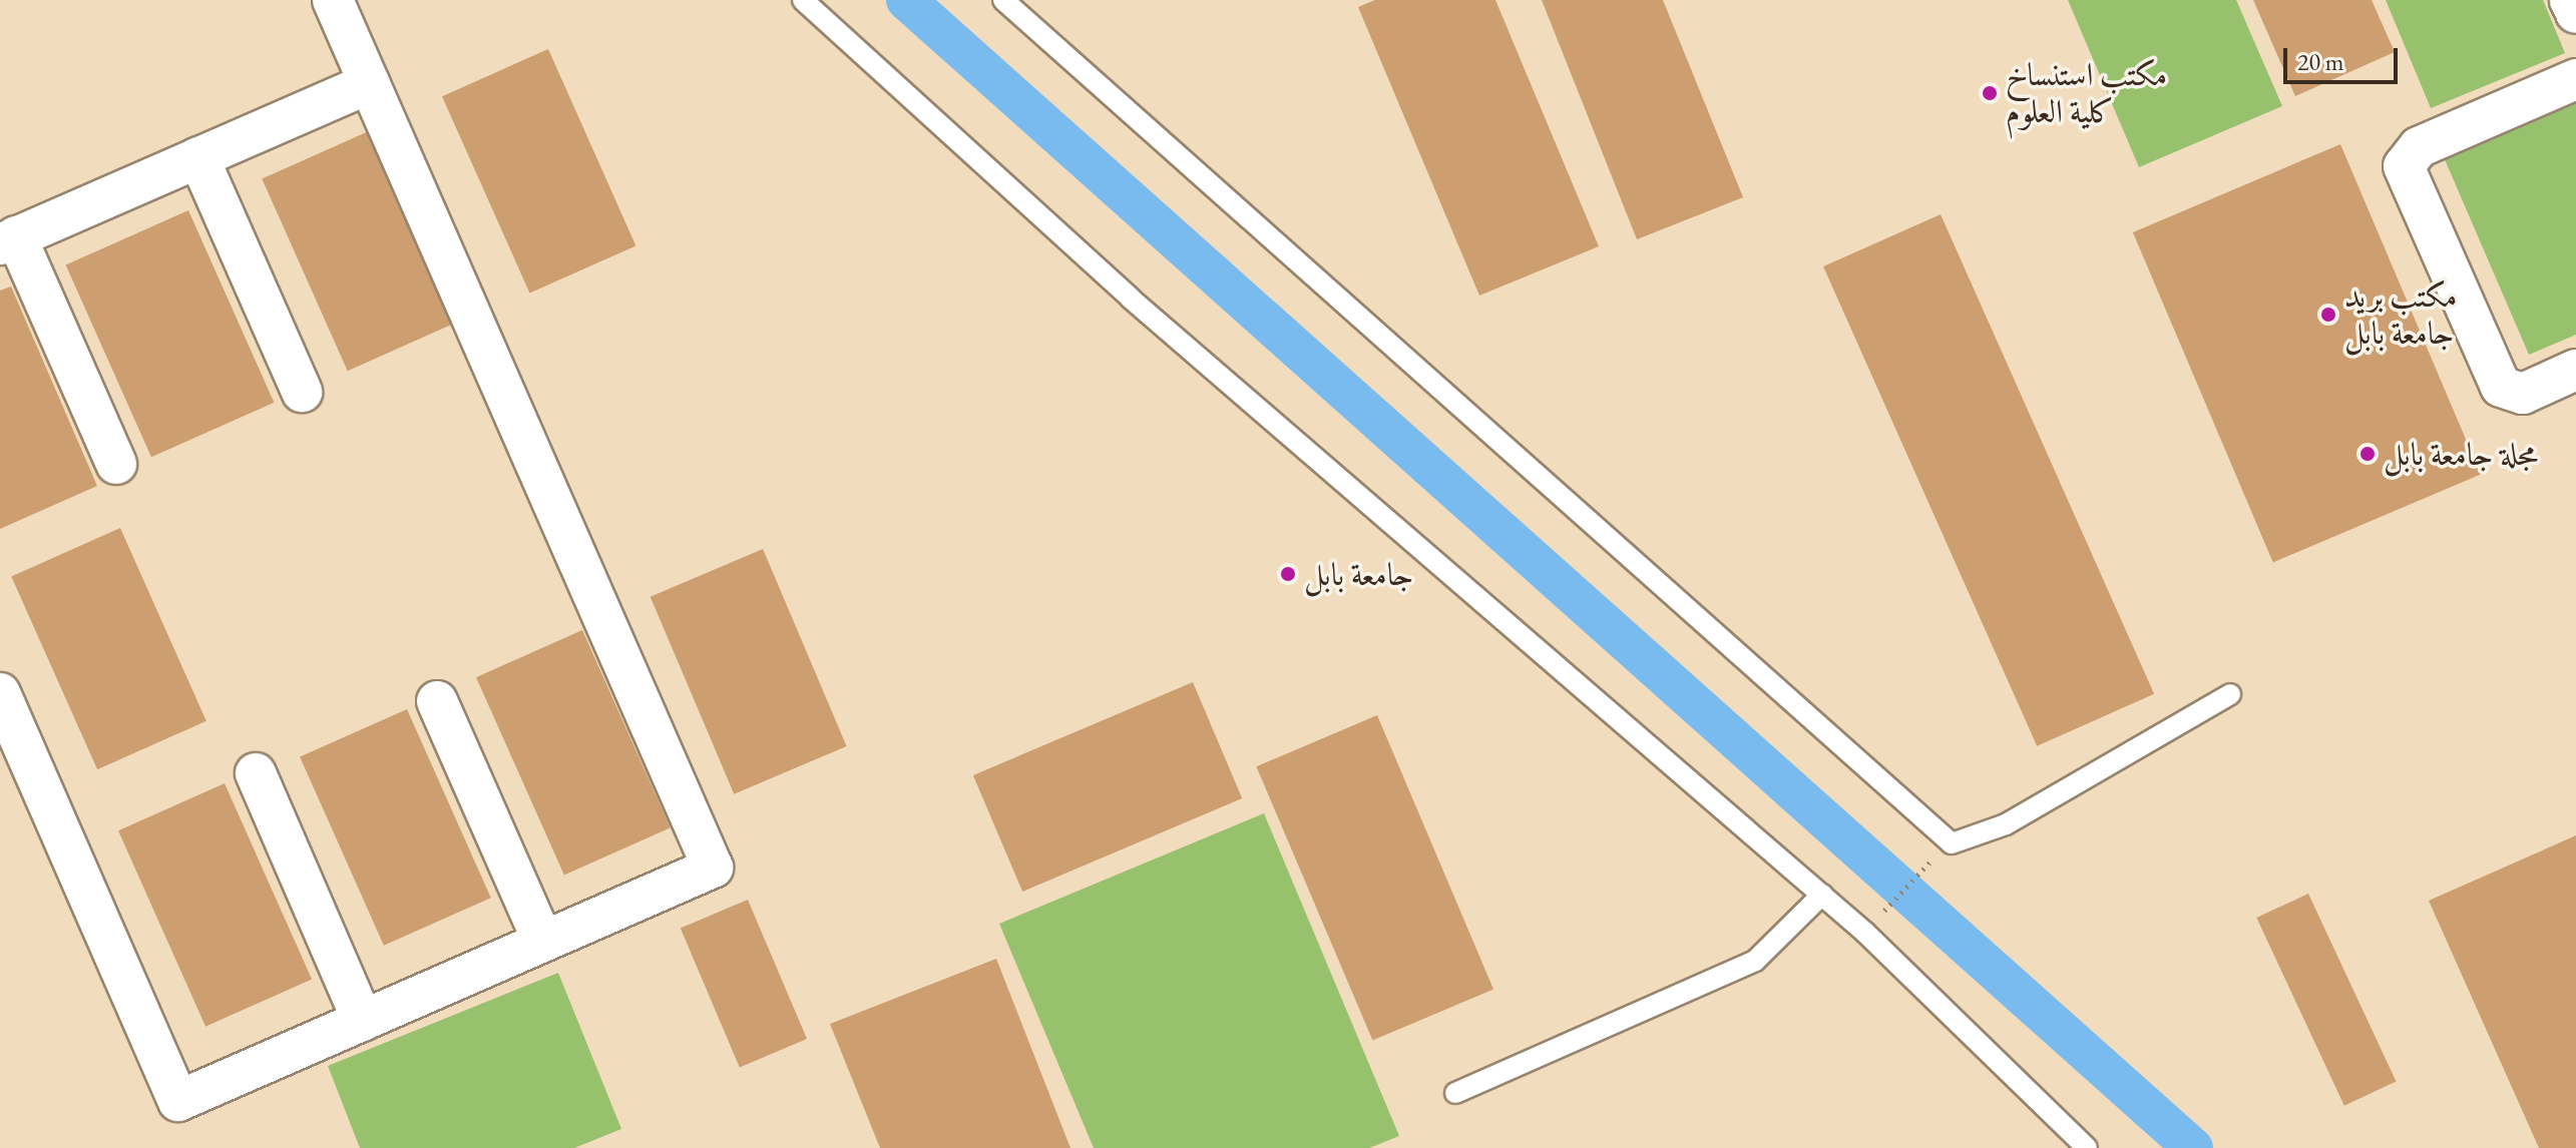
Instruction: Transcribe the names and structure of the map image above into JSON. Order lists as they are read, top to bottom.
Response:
{
  "places": [
    "مكتب استنساخ كلية العلوم",
    "مكتب بريد جامعة بابل",
    "مجلة جامعة بابل",
    "جامعة بابل"
  ],
  "scale_bar": "20 m"
}
